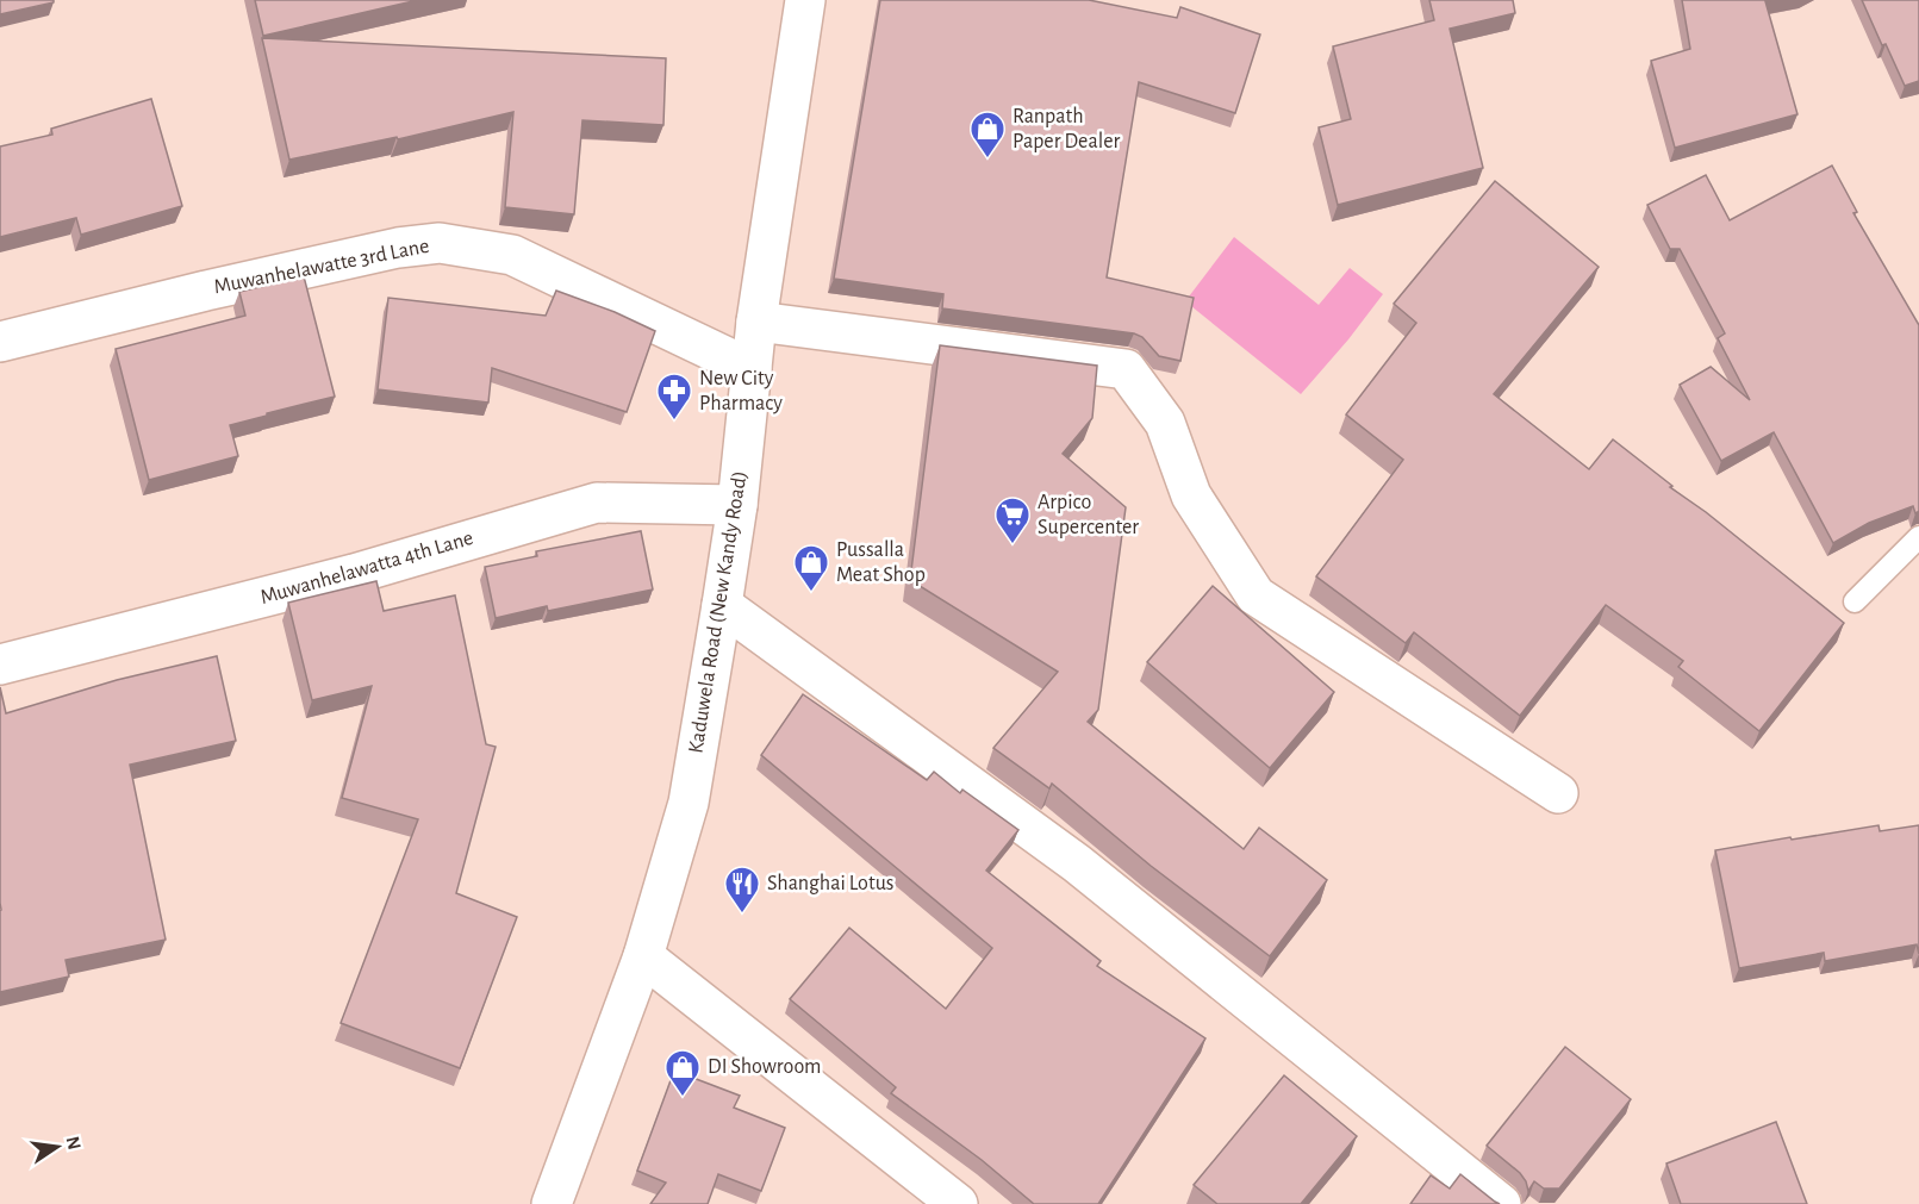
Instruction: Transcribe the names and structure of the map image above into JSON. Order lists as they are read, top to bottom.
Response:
{
  "streets": {
    "street": ["Muwanhelawatte 3rd Lane", "Muwanhelawatta 4th Lane", "Kaduwela Road (New Kandy Road)"]
  },
  "crossings": [
    ["Muwanhelawatte 3rd Lane", "Kaduwela Road (New Kandy Road)"],
    ["Muwanhelawatta 4th Lane", "Kaduwela Road (New Kandy Road)"]
  ],
  "places": {
    "shop": ["Ranpath Paper Dealer", "Pussalla Meat Shop", "DI Showroom"],
    "pharmacy": ["New City Pharmacy"],
    "supermarket": ["Arpico Supercenter"],
    "restaurant": ["Shanghai Lotus"]
  },
  "north": "right"
}
